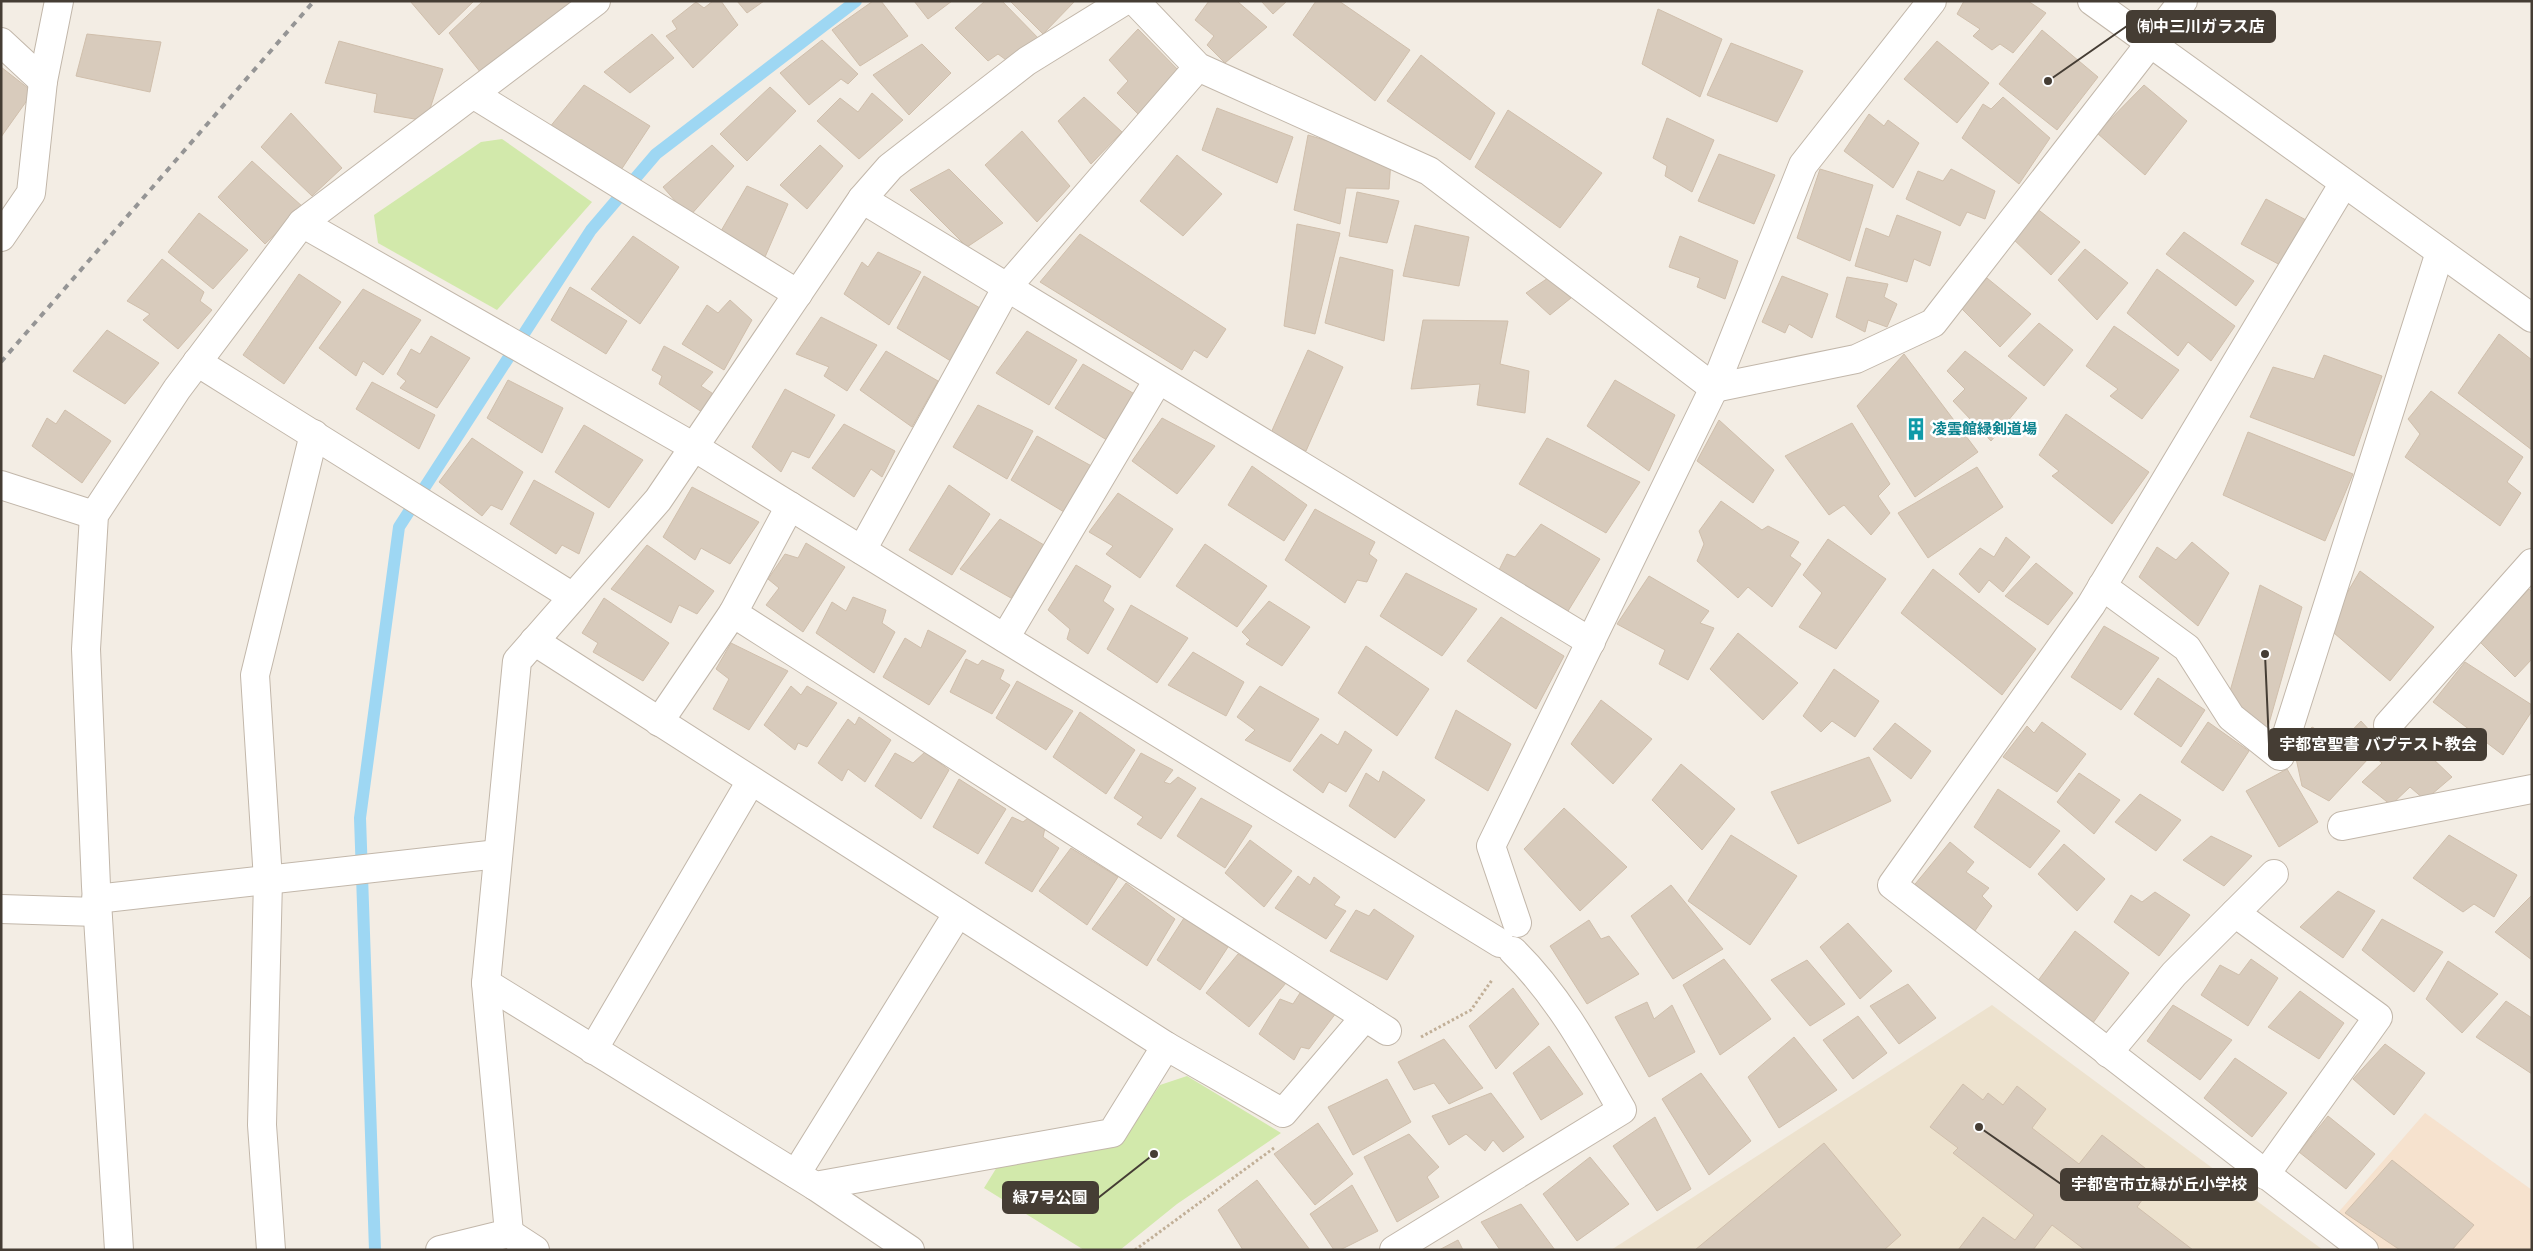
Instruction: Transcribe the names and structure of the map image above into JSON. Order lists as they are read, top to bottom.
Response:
{
  "places": {
    "other": [
      "㈲中三川ガラス店",
      "宇都宮聖書 バプテスト教会",
      "宇都宮市立緑が丘小学校",
      "緑7号公園"
    ],
    "building": ["凌雲館緑剣道場"]
  }
}
